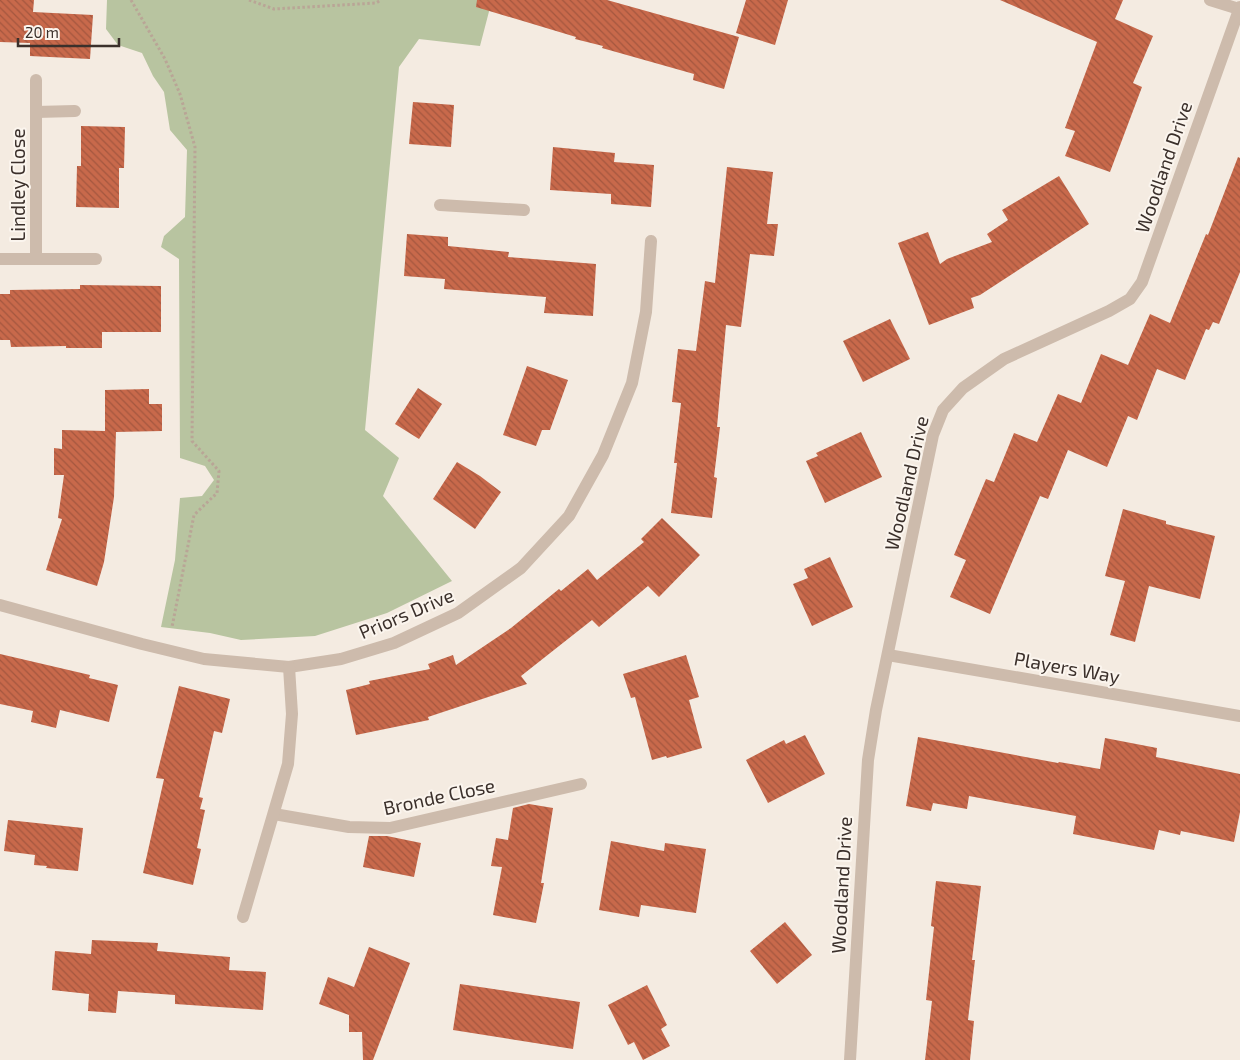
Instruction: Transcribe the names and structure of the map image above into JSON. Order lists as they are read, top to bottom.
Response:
{
  "streets": {
    "street": [
      "Woodland Drive",
      "Lindley Close",
      "Priors Drive",
      "Players Way",
      "Bronde Close"
    ]
  },
  "crossings": [
    ["Woodland Drive", "Players Way"]
  ],
  "scale_bar": "20 m"
}
